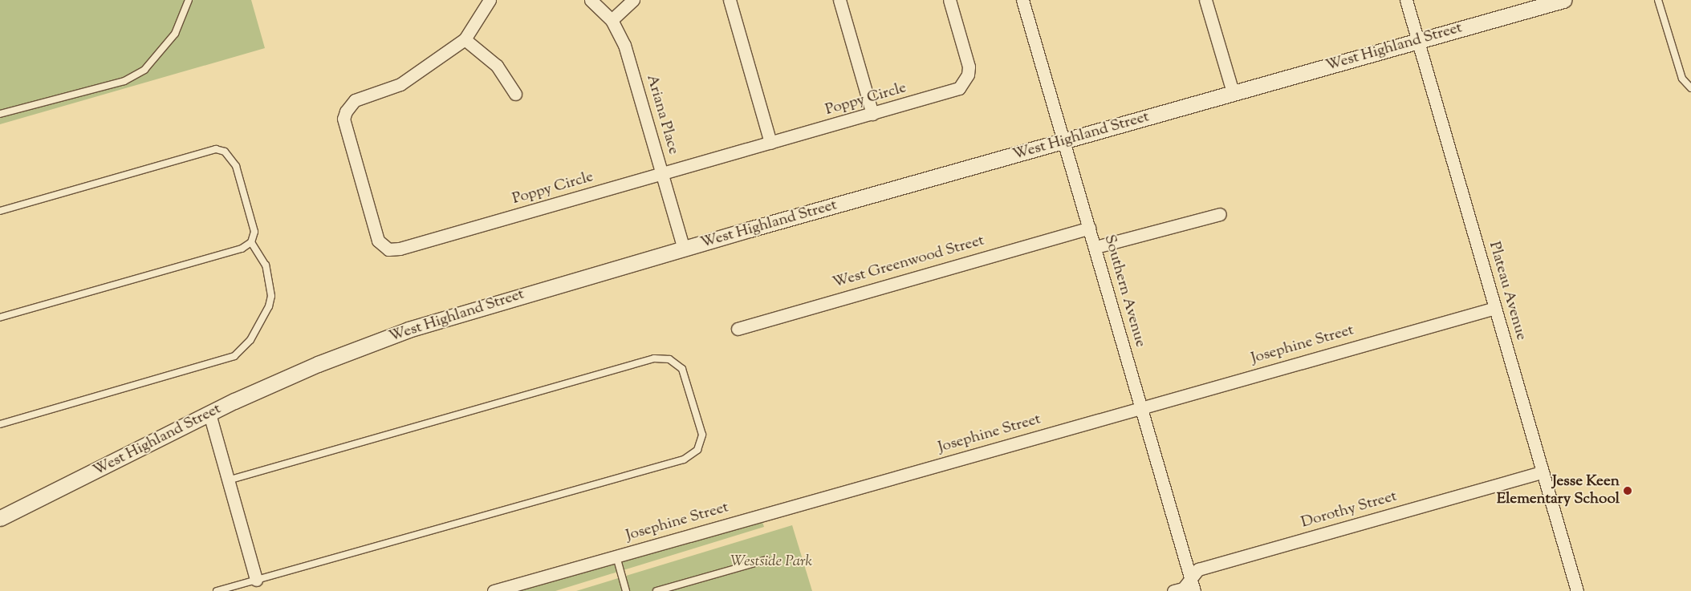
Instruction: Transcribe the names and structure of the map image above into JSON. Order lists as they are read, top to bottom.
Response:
{
  "streets": {
    "street": [
      "West Highland Street",
      "Poppy Circle",
      "Ariana Place",
      "West Greenwood Street",
      "Southern Avenue",
      "Plateau Avenue",
      "Josephine Street",
      "Dorothy Street"
    ]
  },
  "crossings": [
    ["West Highland Street", "Ariana Place"],
    ["West Highland Street", "Southern Avenue"],
    ["West Highland Street", "Plateau Avenue"],
    ["Poppy Circle", "Ariana Place"],
    ["West Greenwood Street", "Southern Avenue"],
    ["Southern Avenue", "Josephine Street"],
    ["Southern Avenue", "Dorothy Street"],
    ["Plateau Avenue", "Josephine Street"],
    ["Plateau Avenue", "Dorothy Street"]
  ],
  "parks": ["Westside Park"],
  "places": ["Jesse Keen Elementary School"]
}
